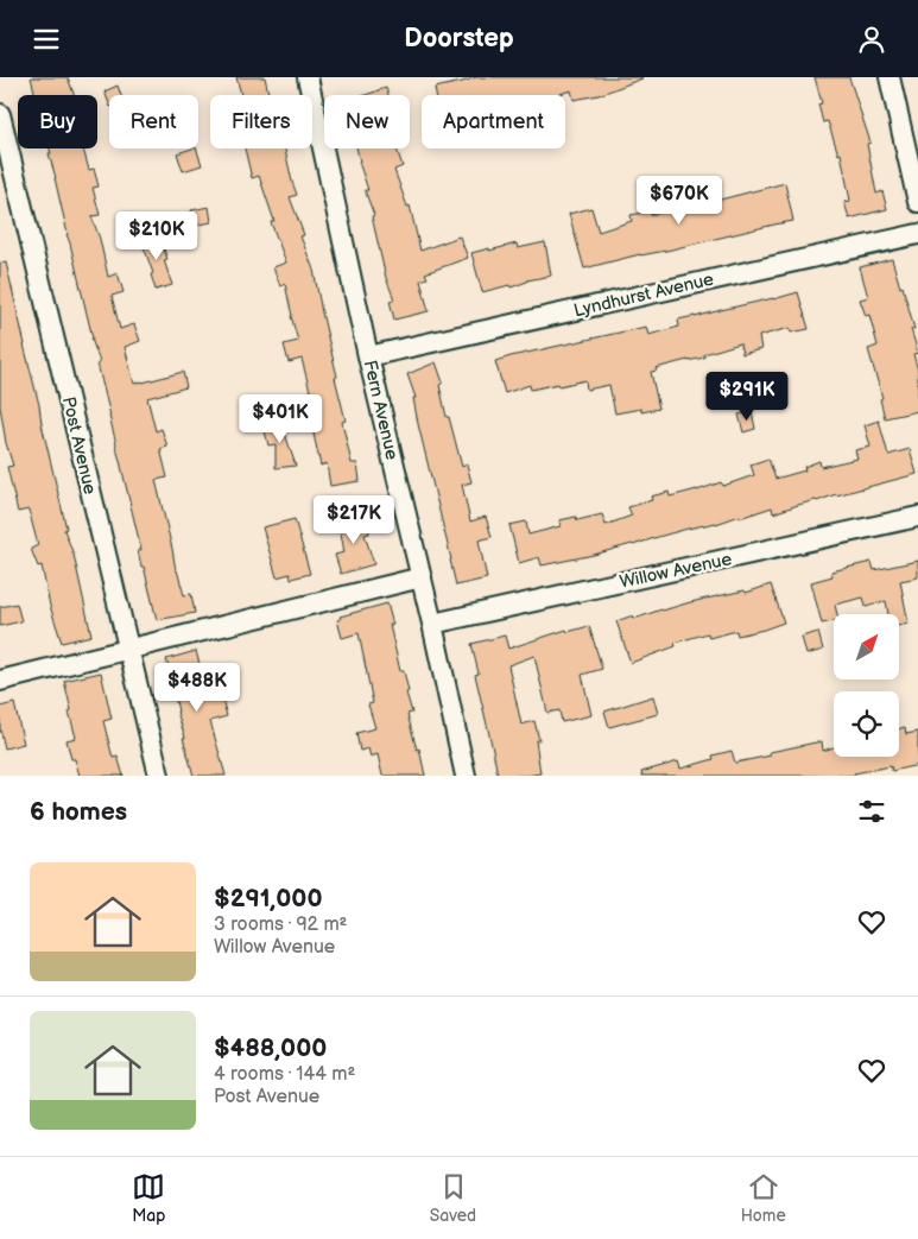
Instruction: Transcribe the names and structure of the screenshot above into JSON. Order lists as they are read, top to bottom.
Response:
{
  "streets": {
    "street": [
      "Lyndhurst Avenue",
      "Fern Avenue",
      "Post Avenue",
      "Willow Avenue"
    ]
  },
  "crossings": [
    ["Lyndhurst Avenue", "Fern Avenue"],
    ["Fern Avenue", "Willow Avenue"]
  ],
  "north": "top right",
  "page": {
    "header": "Doorstep",
    "chip": [
      "Buy",
      "Rent",
      "Filters",
      "New",
      "Apartment"
    ],
    "price": [
      "$670K",
      "$210K",
      "$291K",
      "$401K",
      "$217K",
      "$488K"
    ],
    "heading": "6 homes",
    "list": [
      {
        "name": "$291,000",
        "note": "3 rooms · 92 m² · Willow Avenue"
      },
      {
        "name": "$488,000",
        "note": "4 rooms · 144 m² · Post Avenue"
      }
    ],
    "tabs": ["Map", "Saved", "Home"]
  }
}
